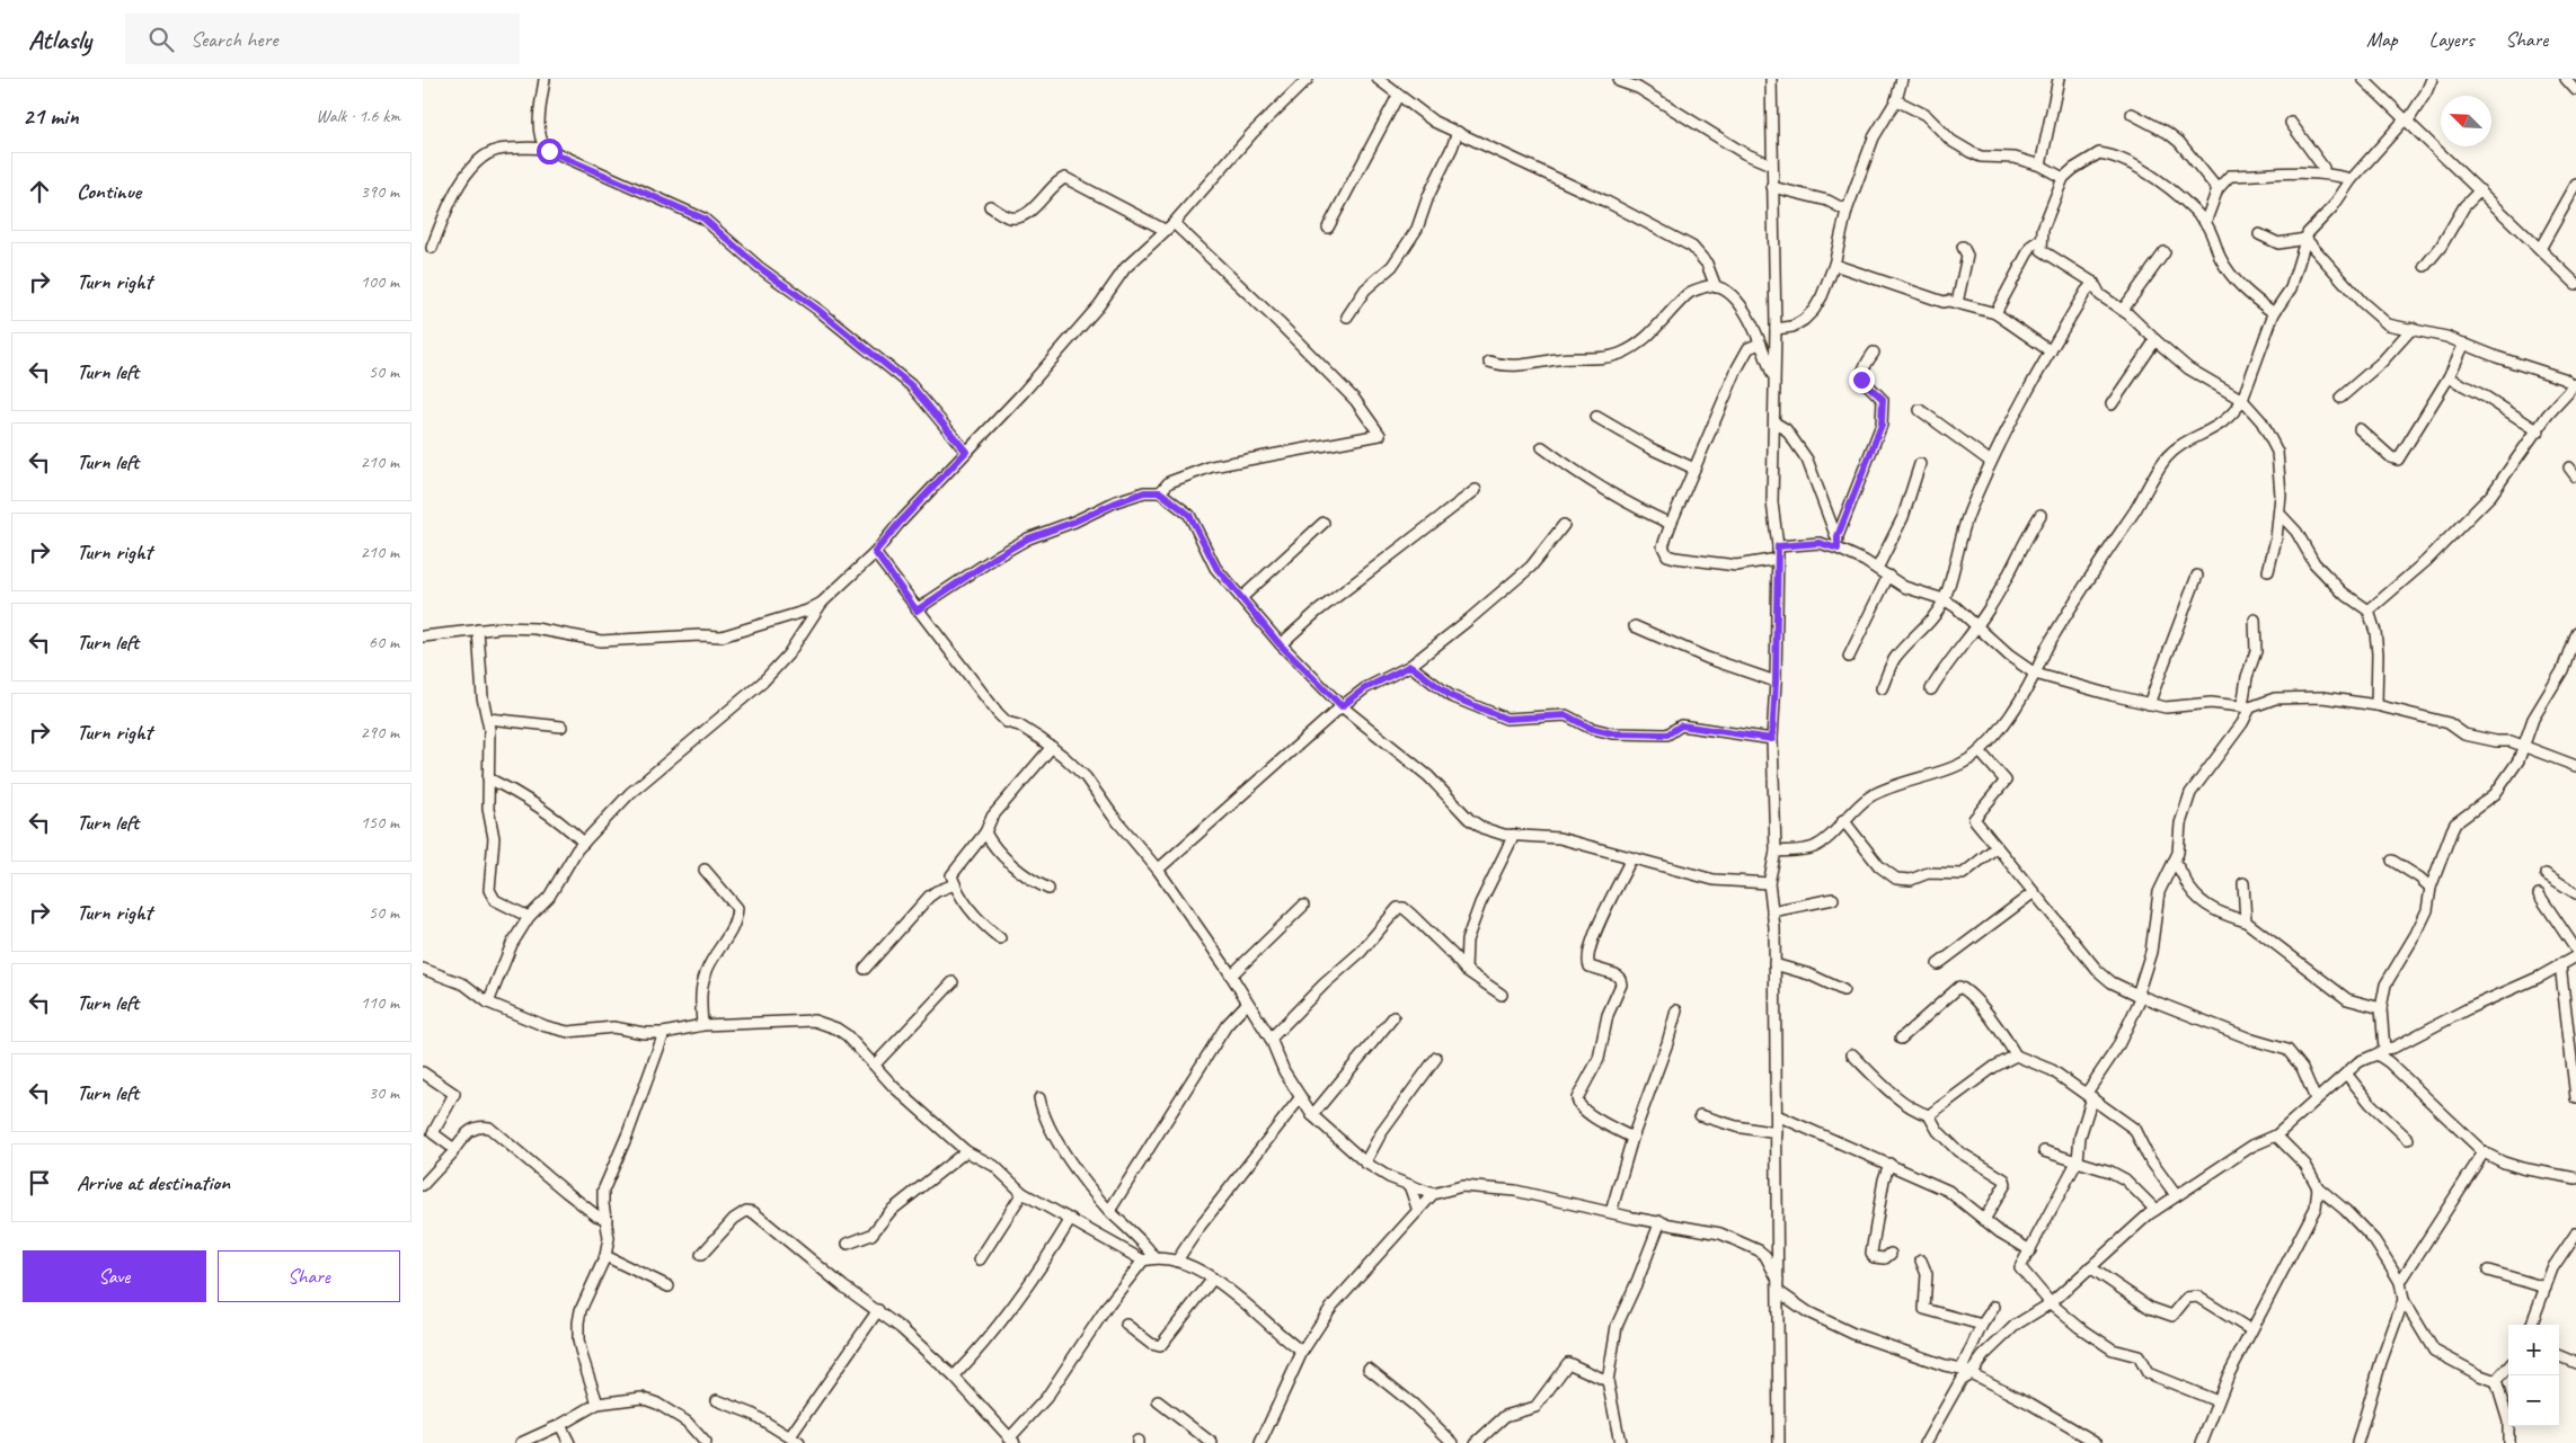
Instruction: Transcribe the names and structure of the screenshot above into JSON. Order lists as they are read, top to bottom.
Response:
{
  "north": "top left",
  "page": {
    "header": "Atlasly",
    "search": "Search here",
    "nav": ["Map", "Layers", "Share"],
    "heading": ["21 min", "Walk · 1.6 km"],
    "list": [
      ["Continue", "390 m"],
      ["Turn right", "100 m"],
      ["Turn left", "50 m"],
      ["Turn left", "210 m"],
      ["Turn right", "210 m"],
      ["Turn left", "60 m"],
      ["Turn right", "290 m"],
      ["Turn left", "150 m"],
      ["Turn right", "50 m"],
      ["Turn left", "110 m"],
      ["Turn left", "30 m"],
      "Arrive at destination"
    ],
    "buttons": ["Save", "Share"],
    "map_buttons": ["+", "−"]
  }
}
